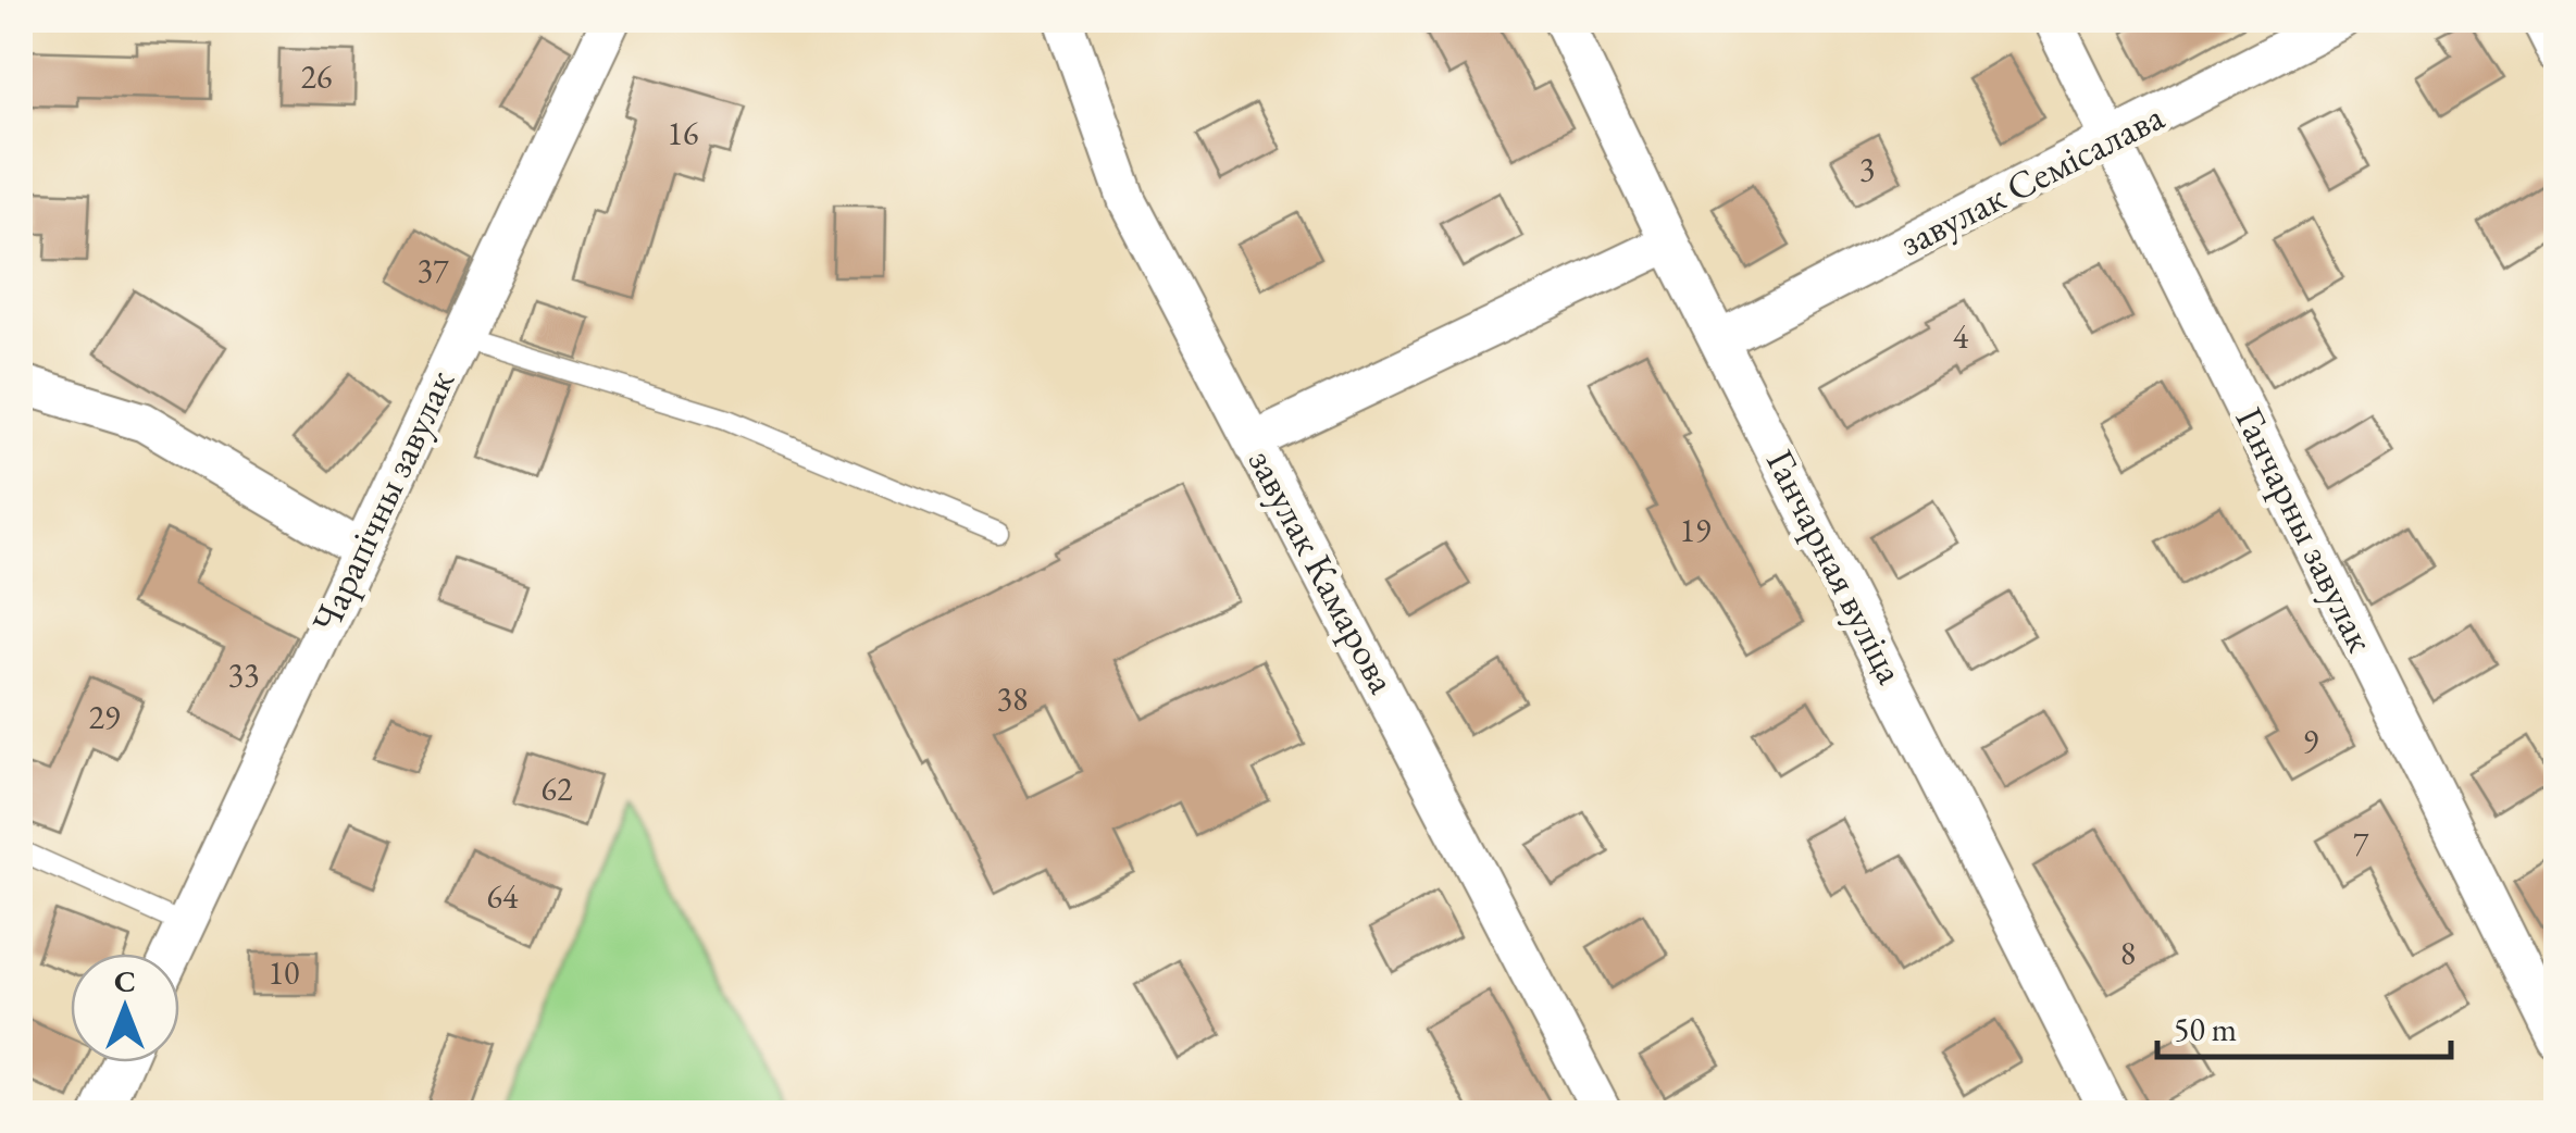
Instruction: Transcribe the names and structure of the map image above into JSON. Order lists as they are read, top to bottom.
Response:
{
  "streets": {
    "street": [
      "завулак Семісалава",
      "Чарапічны завулак",
      "Ганчарны завулак",
      "Ганчарная вуліца",
      "завулак Камарова"
    ]
  },
  "crossings": [
    ["завулак Семісалава", "Ганчарны завулак"],
    ["завулак Семісалава", "Ганчарная вуліца"]
  ],
  "house_numbers": [
    "26",
    "16",
    "3",
    "37",
    "4",
    "19",
    "33",
    "38",
    "29",
    "9",
    "62",
    "7",
    "64",
    "8",
    "10"
  ],
  "scale_bar": "50 m",
  "north": "top"
}
